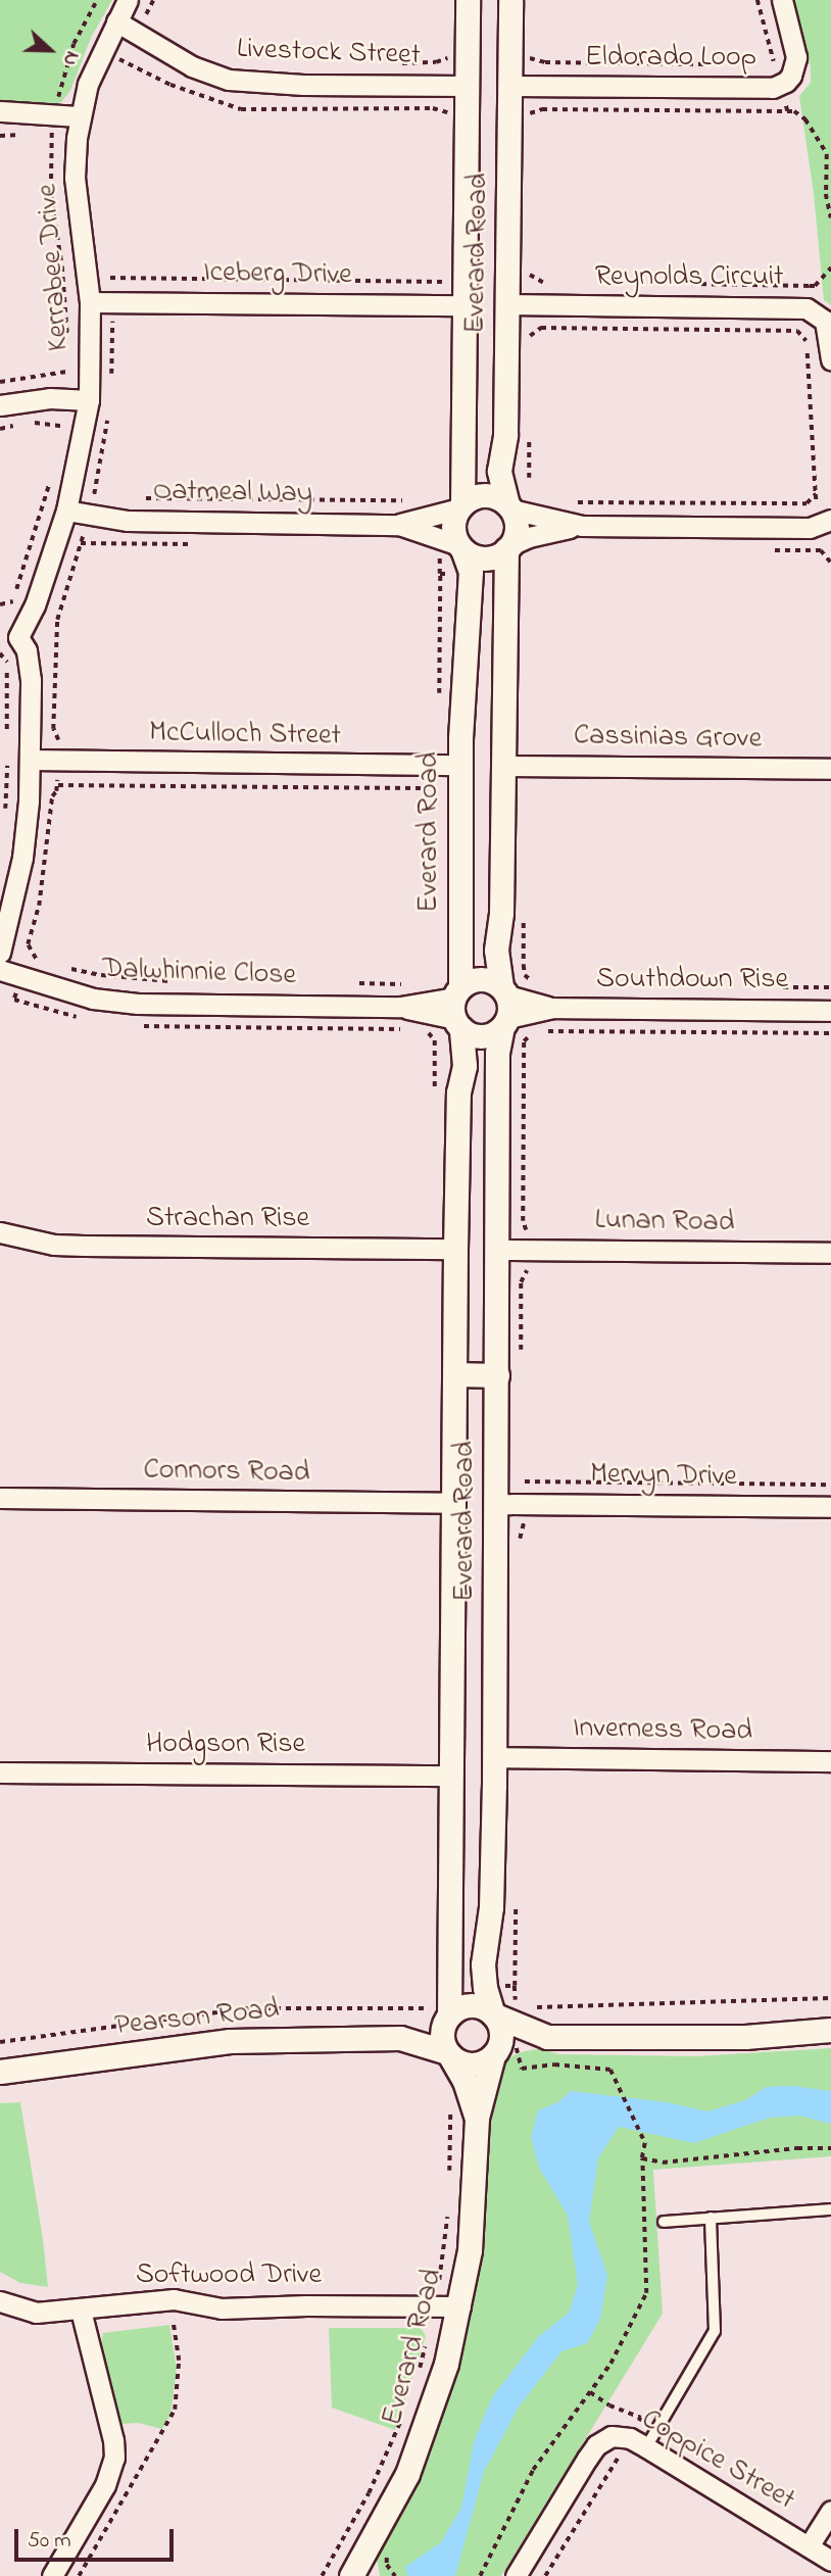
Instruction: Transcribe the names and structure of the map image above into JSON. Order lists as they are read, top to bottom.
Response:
{
  "streets": {
    "street": [
      "Livestock Street",
      "Eldorado Loop",
      "Everard Road",
      "Kerrabee Drive",
      "Iceberg Drive",
      "Reynolds Circuit",
      "Oatmeal Way",
      "McCulloch Street",
      "Cassinias Grove",
      "Dalwhinnie Close",
      "Southdown Rise",
      "Strachan Rise",
      "Lunan Road",
      "Connors Road",
      "Mervyn Drive",
      "Inverness Road",
      "Hodgson Rise",
      "Pearson Road",
      "Softwood Drive",
      "Coppice Street"
    ]
  },
  "crossings": [
    ["Livestock Street", "Everard Road"],
    ["Livestock Street", "Kerrabee Drive"],
    ["Eldorado Loop", "Everard Road"],
    ["Everard Road", "Iceberg Drive"],
    ["Everard Road", "Reynolds Circuit"],
    ["Everard Road", "Oatmeal Way"],
    ["Everard Road", "McCulloch Street"],
    ["Everard Road", "Cassinias Grove"],
    ["Everard Road", "Dalwhinnie Close"],
    ["Everard Road", "Southdown Rise"],
    ["Everard Road", "Strachan Rise"],
    ["Everard Road", "Lunan Road"],
    ["Everard Road", "Connors Road"],
    ["Everard Road", "Mervyn Drive"],
    ["Everard Road", "Inverness Road"],
    ["Everard Road", "Hodgson Rise"],
    ["Everard Road", "Pearson Road"],
    ["Everard Road", "Softwood Drive"],
    ["Kerrabee Drive", "Iceberg Drive"],
    ["Kerrabee Drive", "Oatmeal Way"],
    ["Kerrabee Drive", "McCulloch Street"]
  ],
  "scale_bar": "50 m",
  "north": "right"
}
